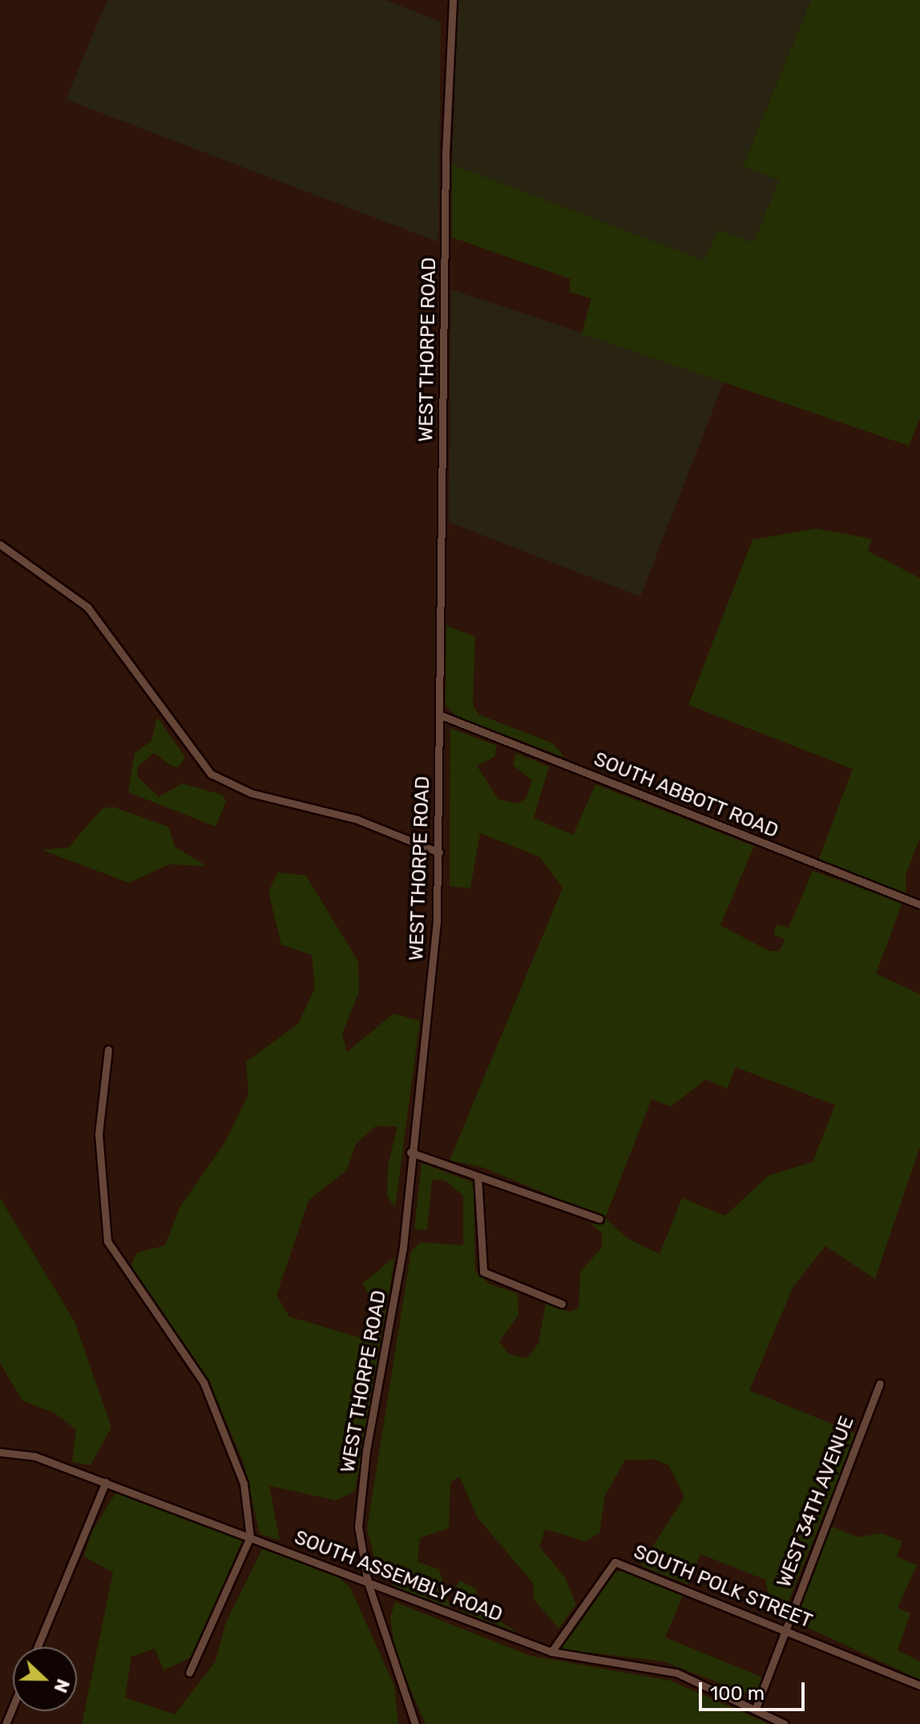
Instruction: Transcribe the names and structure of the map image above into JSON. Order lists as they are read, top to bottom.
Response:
{
  "streets": {
    "street": [
      "WEST THORPE ROAD",
      "SOUTH ABBOTT ROAD",
      "WEST 34TH AVENUE",
      "SOUTH ASSEMBLY ROAD",
      "SOUTH POLK STREET"
    ]
  },
  "crossings": [
    ["WEST THORPE ROAD", "SOUTH ABBOTT ROAD"],
    ["WEST THORPE ROAD", "SOUTH ASSEMBLY ROAD"],
    ["WEST 34TH AVENUE", "SOUTH ASSEMBLY ROAD"],
    ["WEST 34TH AVENUE", "SOUTH POLK STREET"],
    ["SOUTH ASSEMBLY ROAD", "SOUTH POLK STREET"]
  ],
  "scale_bar": "100 m",
  "north": "right"
}
